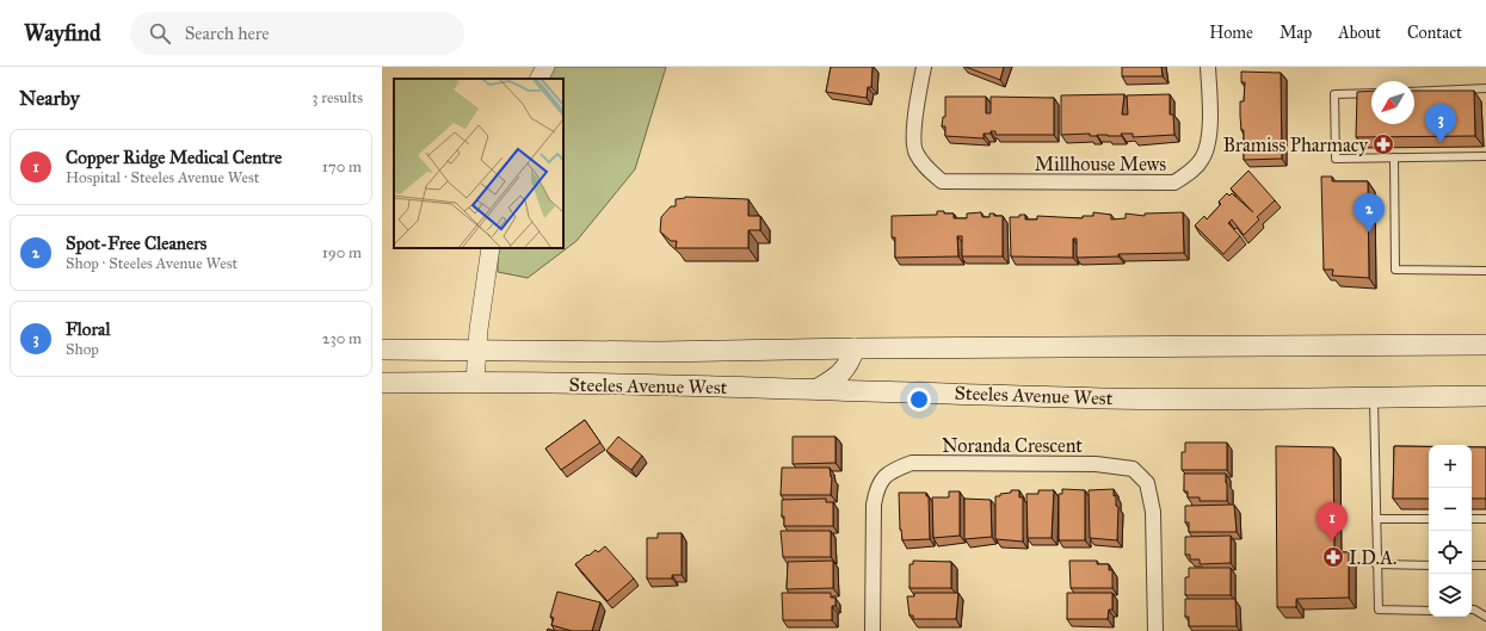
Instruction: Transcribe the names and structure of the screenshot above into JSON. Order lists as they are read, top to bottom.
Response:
{
  "streets": {
    "main road": ["Steeles Avenue West"],
    "street": ["Millhouse Mews", "Noranda Crescent"]
  },
  "places": {
    "pharmacy": ["Bramiss Pharmacy", "I.D.A."]
  },
  "north": "bottom left",
  "page": {
    "header": "Wayfind",
    "search": "Search here",
    "nav": [
      "Home",
      "Map",
      "About",
      "Contact"
    ],
    "heading": ["Nearby", "3 results"],
    "pins": ["3", "2", "1"],
    "list": [
      {
        "mark": "1",
        "name": "Copper Ridge Medical Centre",
        "note": "Hospital · Steeles Avenue West",
        "value": "170 m"
      },
      {
        "mark": "2",
        "name": "Spot-Free Cleaners",
        "note": "Shop · Steeles Avenue West",
        "value": "190 m"
      },
      {
        "mark": "3",
        "name": "Floral",
        "note": "Shop",
        "value": "230 m"
      }
    ],
    "map_buttons": ["+", "−"]
  }
}
